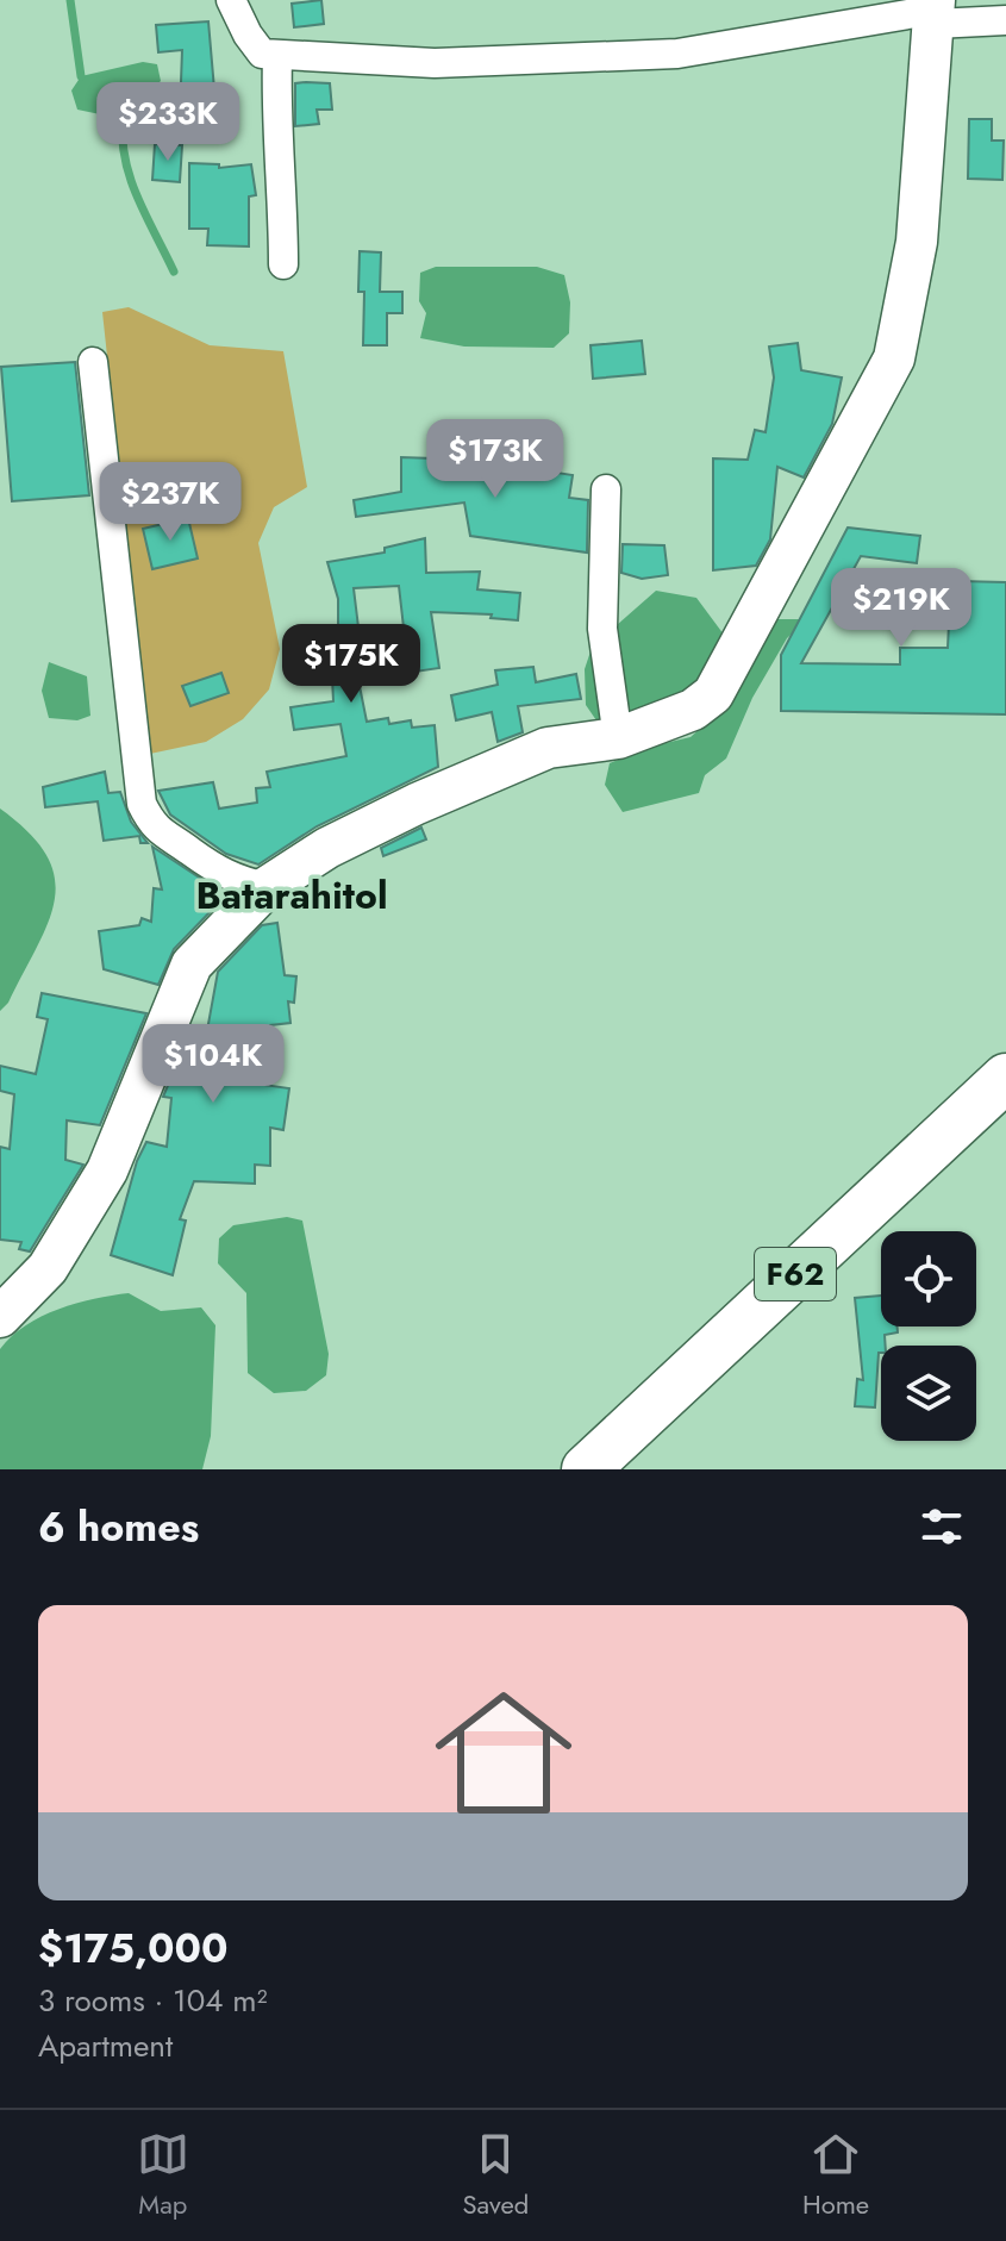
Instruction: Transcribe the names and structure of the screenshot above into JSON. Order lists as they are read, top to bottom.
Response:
{
  "streets": {
    "main road": ["F62"]
  },
  "districts": ["Batarahitol"],
  "page": {
    "price": [
      "$233K",
      "$173K",
      "$237K",
      "$219K",
      "$175K",
      "$104K"
    ],
    "heading": "6 homes",
    "list": [
      {
        "name": "$175,000",
        "note": "3 rooms · 104 m² · Apartment"
      }
    ],
    "tabs": ["Map", "Saved", "Home"]
  }
}
